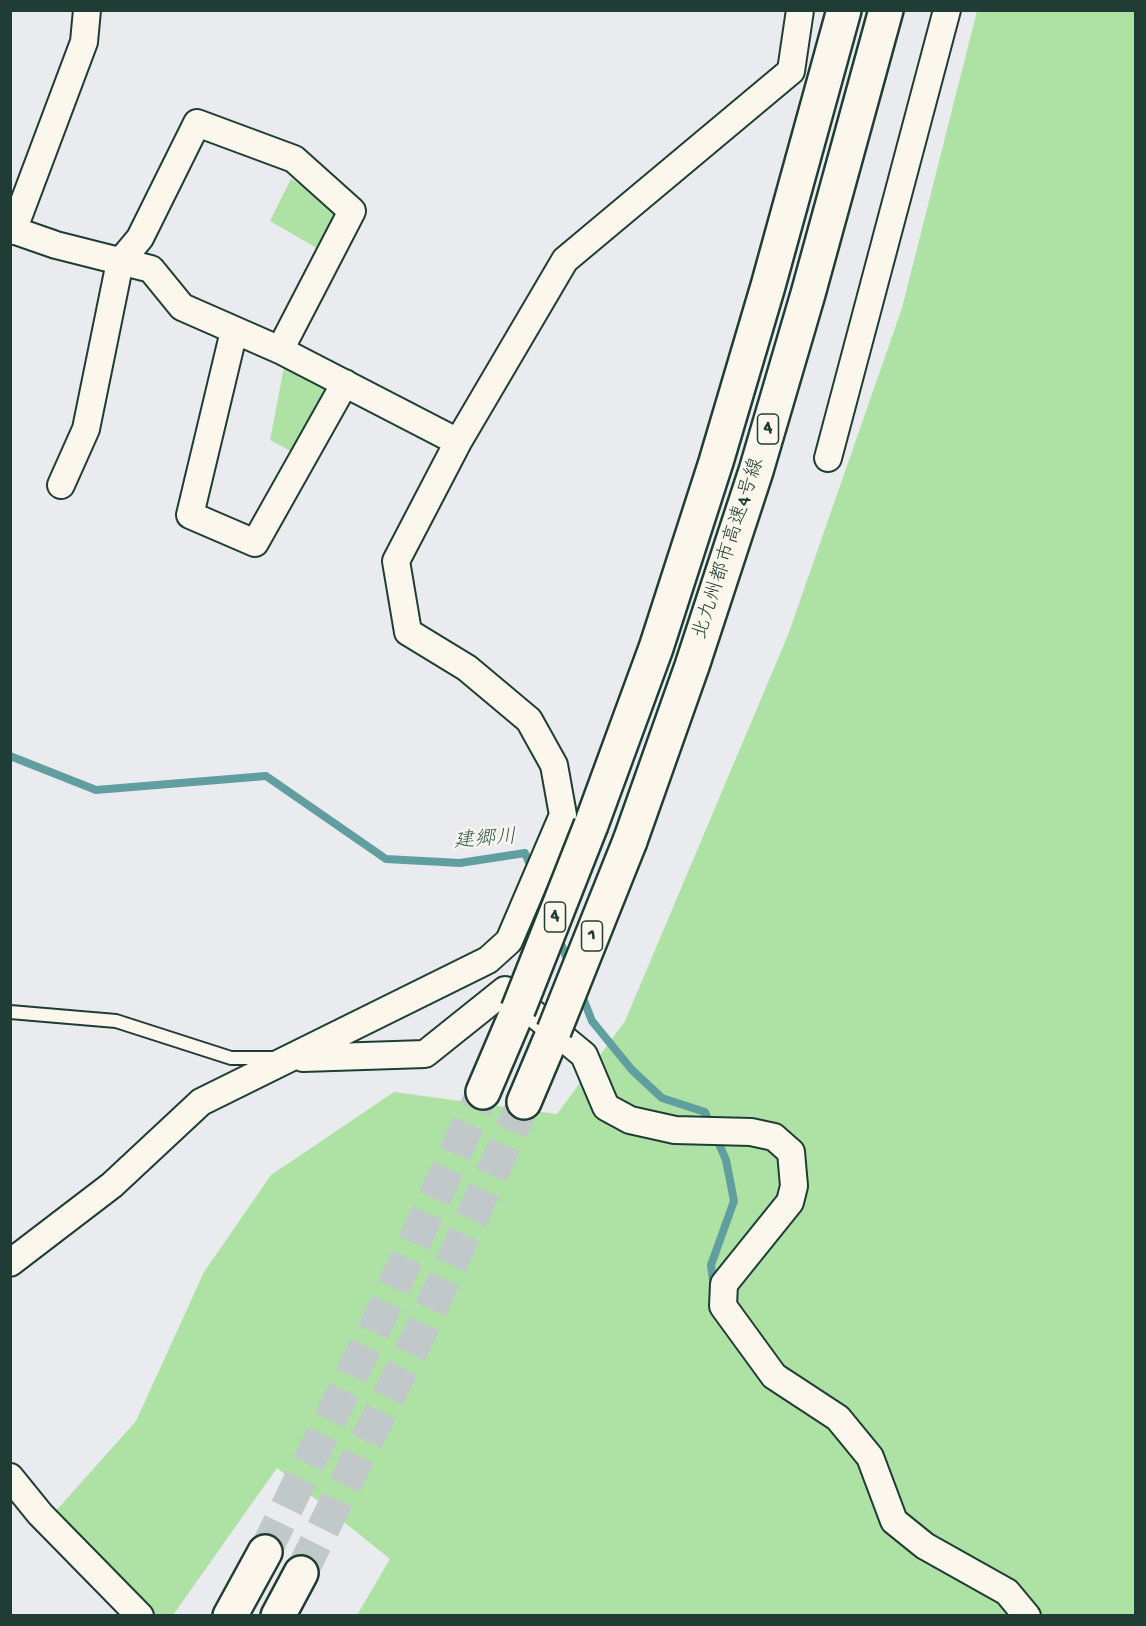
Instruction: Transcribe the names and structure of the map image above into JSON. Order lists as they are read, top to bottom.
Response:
{
  "streets": {
    "highway": ["4", "北九州都市高速4号線", "1"]
  },
  "crossings": [
    ["4", "北九州都市高速4号線"],
    ["北九州都市高速4号線", "1"]
  ],
  "water": ["建郷川"]
}
